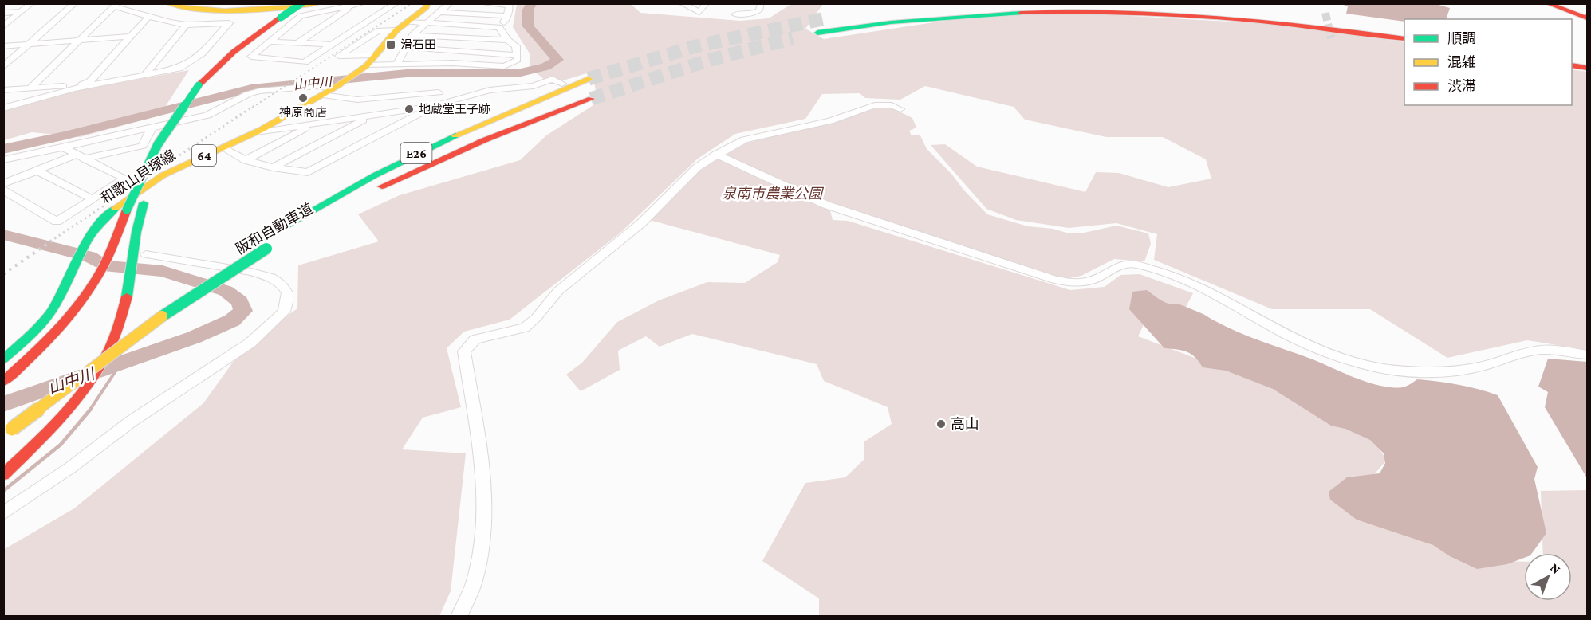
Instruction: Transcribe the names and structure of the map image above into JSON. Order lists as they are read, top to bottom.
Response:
{
  "streets": {
    "main road": [
      "E26",
      "64",
      "和歌山貝塚線",
      "阪和自動車道"
    ]
  },
  "water": ["山中川"],
  "parks": ["泉南市農業公園"],
  "places": {
    "transit": ["滑石田"],
    "other": ["神原商店", "地蔵堂王子跡", "高山"]
  },
  "legend": ["順調", "混雑", "渋滞"],
  "north": "top right"
}
